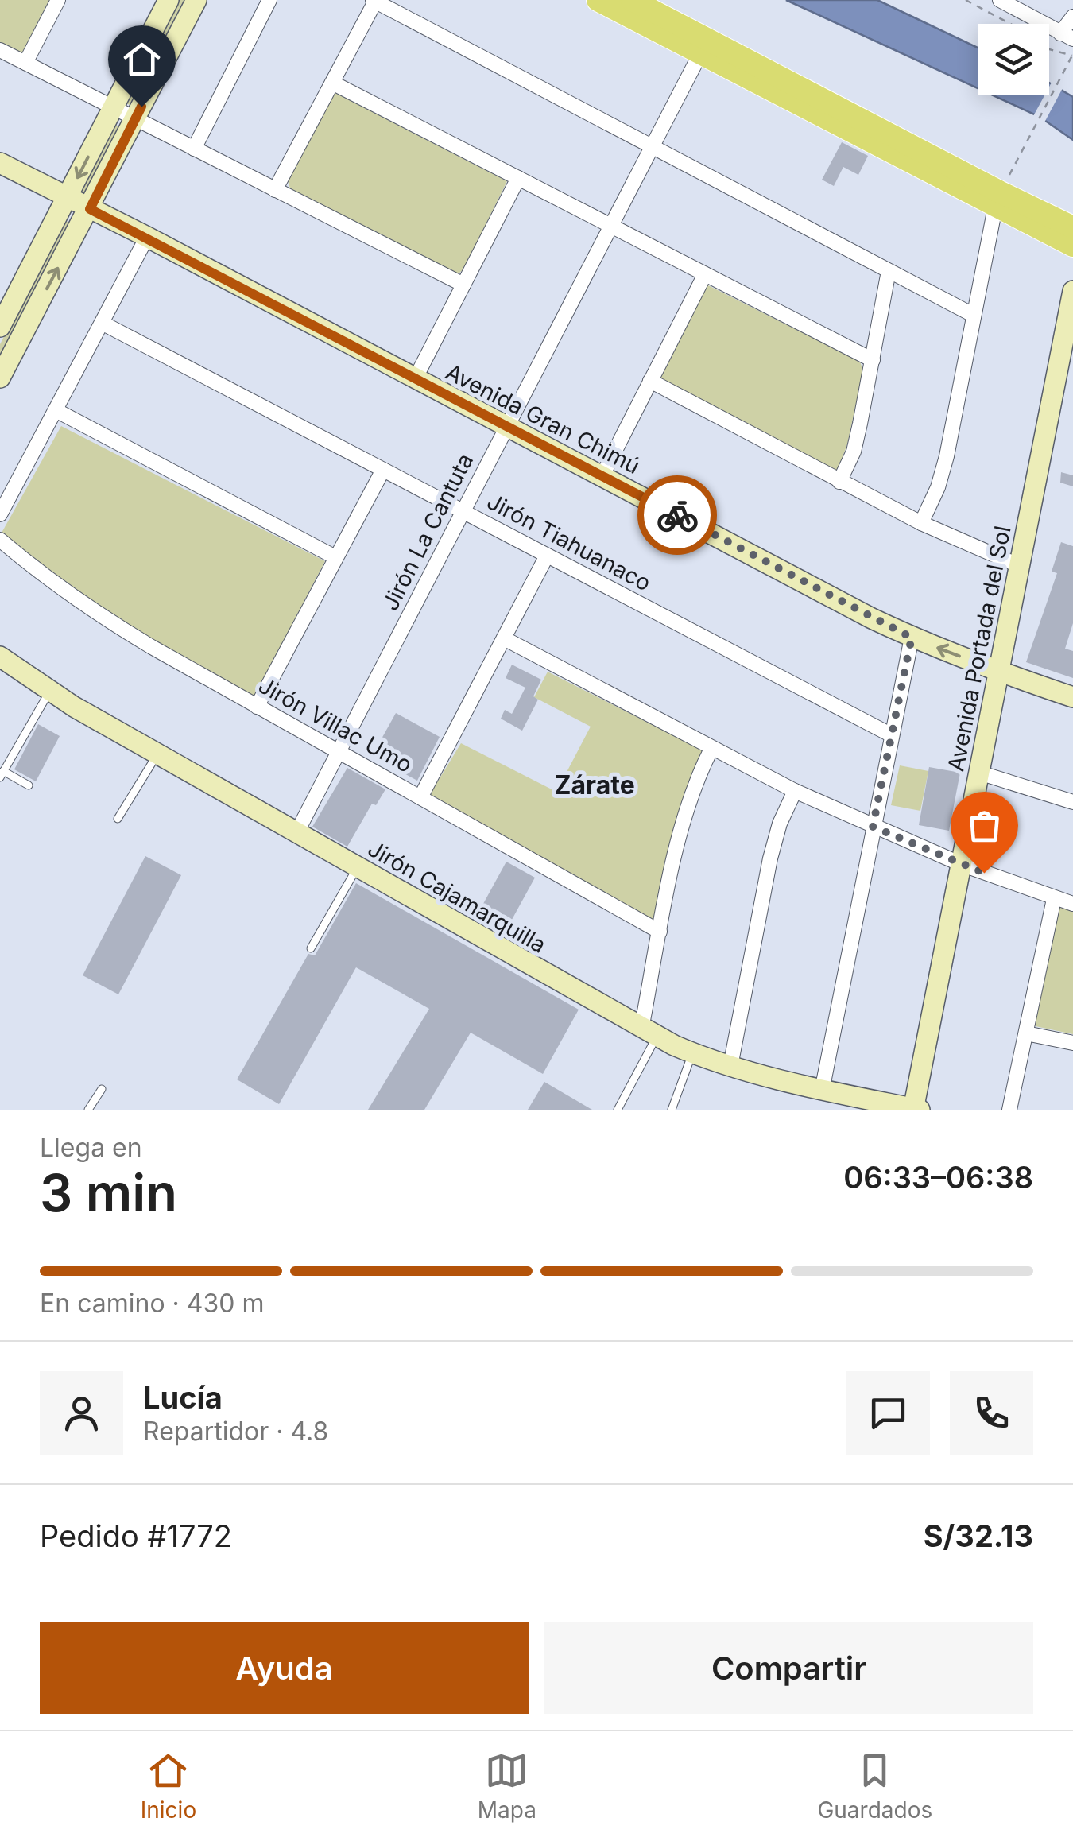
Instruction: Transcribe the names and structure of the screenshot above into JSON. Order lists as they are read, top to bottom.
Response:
{
  "streets": {
    "street": [
      "Avenida Gran Chimú",
      "Jirón La Cantuta",
      "Jirón Tiahuanaco",
      "Avenida Portada del Sol",
      "Jirón Villac Umo",
      "Jirón Cajamarquilla"
    ]
  },
  "crossings": [
    ["Avenida Gran Chimú", "Jirón La Cantuta"],
    ["Avenida Gran Chimú", "Avenida Portada del Sol"],
    ["Jirón La Cantuta", "Jirón Tiahuanaco"],
    ["Jirón La Cantuta", "Jirón Villac Umo"],
    ["Jirón La Cantuta", "Jirón Cajamarquilla"],
    ["Avenida Portada del Sol", "Jirón Cajamarquilla"]
  ],
  "districts": ["Zárate"],
  "page": {
    "heading": ["3 min", "Llega en", "06:33–06:38"],
    "panel": [
      "Lucía",
      "Repartidor · 4.8",
      "Pedido #1772",
      "S/32.13"
    ],
    "bar": "En camino · 430 m",
    "buttons": ["Ayuda", "Compartir"],
    "tabs": ["Inicio", "Mapa", "Guardados"]
  }
}
